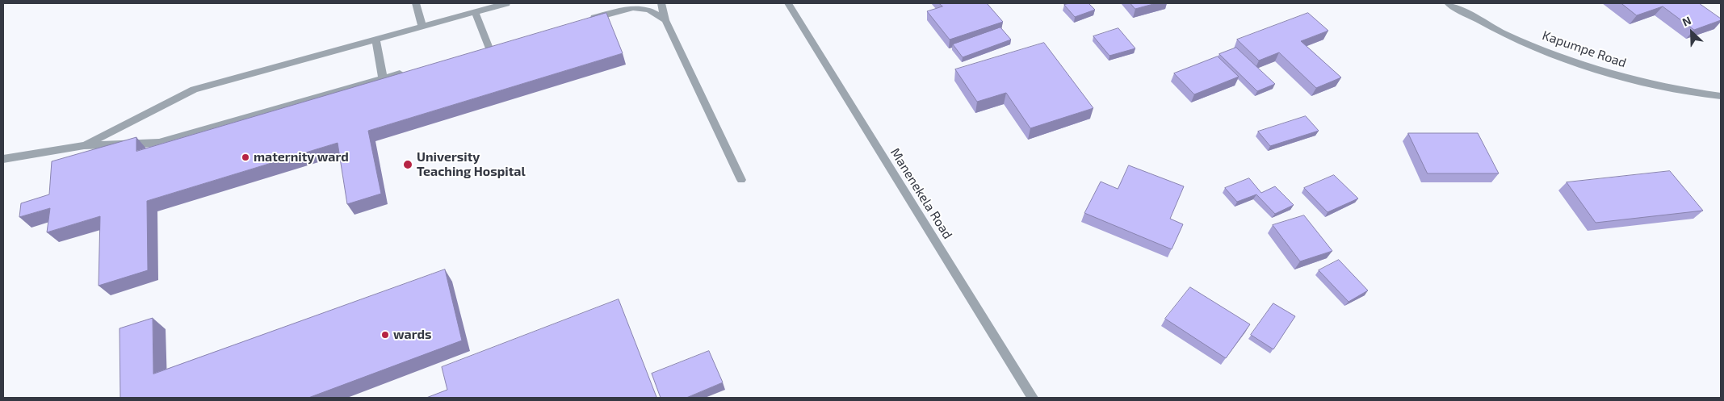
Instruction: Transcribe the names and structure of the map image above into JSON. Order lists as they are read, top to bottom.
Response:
{
  "streets": {
    "street": ["Kapumpe Road", "Manenekela Road"]
  },
  "places": ["maternity ward", "University Teaching Hospital", "wards"],
  "north": "top left"
}
